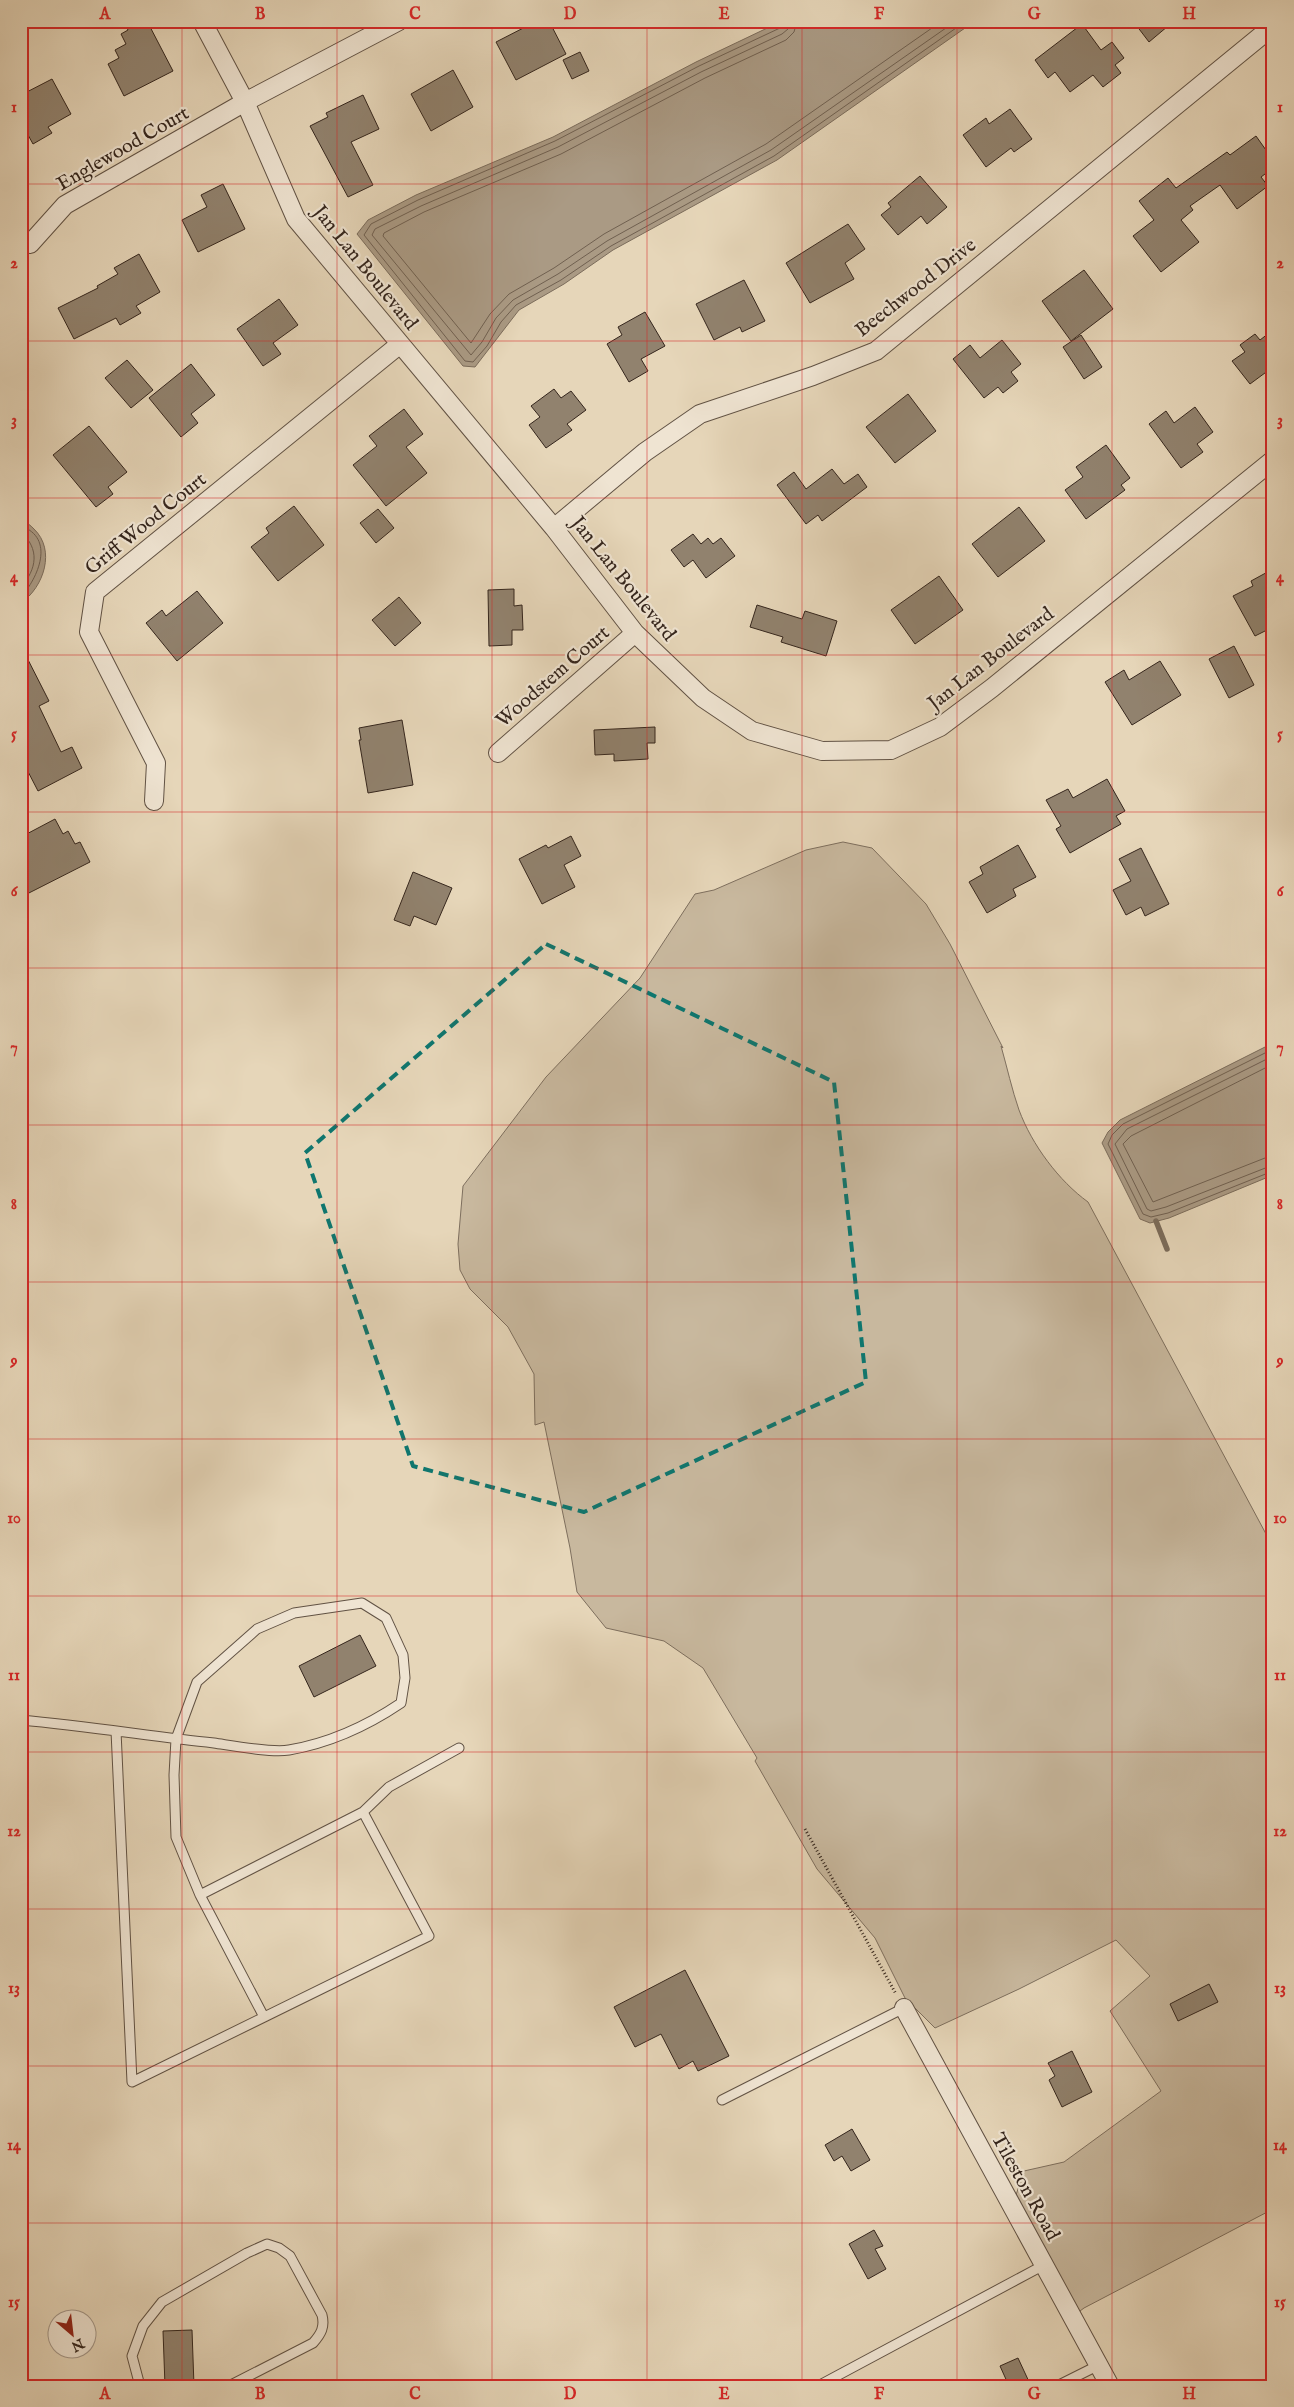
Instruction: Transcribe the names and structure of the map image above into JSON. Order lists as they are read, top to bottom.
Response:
{
  "streets": {
    "street": [
      "Englewood Court",
      "Jan Lan Boulevard",
      "Beechwood Drive",
      "Griff Wood Court",
      "Woodstem Court",
      "Tileston Road"
    ]
  },
  "crossings": [
    ["Englewood Court", "Jan Lan Boulevard"],
    ["Jan Lan Boulevard", "Beechwood Drive"],
    ["Jan Lan Boulevard", "Griff Wood Court"],
    ["Jan Lan Boulevard", "Woodstem Court"]
  ],
  "north": "bottom right",
  "grid": {
    "columns": [
      "A",
      "B",
      "C",
      "D",
      "E",
      "F",
      "G",
      "H"
    ],
    "rows": [
      "1",
      "2",
      "3",
      "4",
      "5",
      "6",
      "7",
      "8",
      "9",
      "10",
      "11",
      "12",
      "13",
      "14",
      "15"
    ]
  }
}
